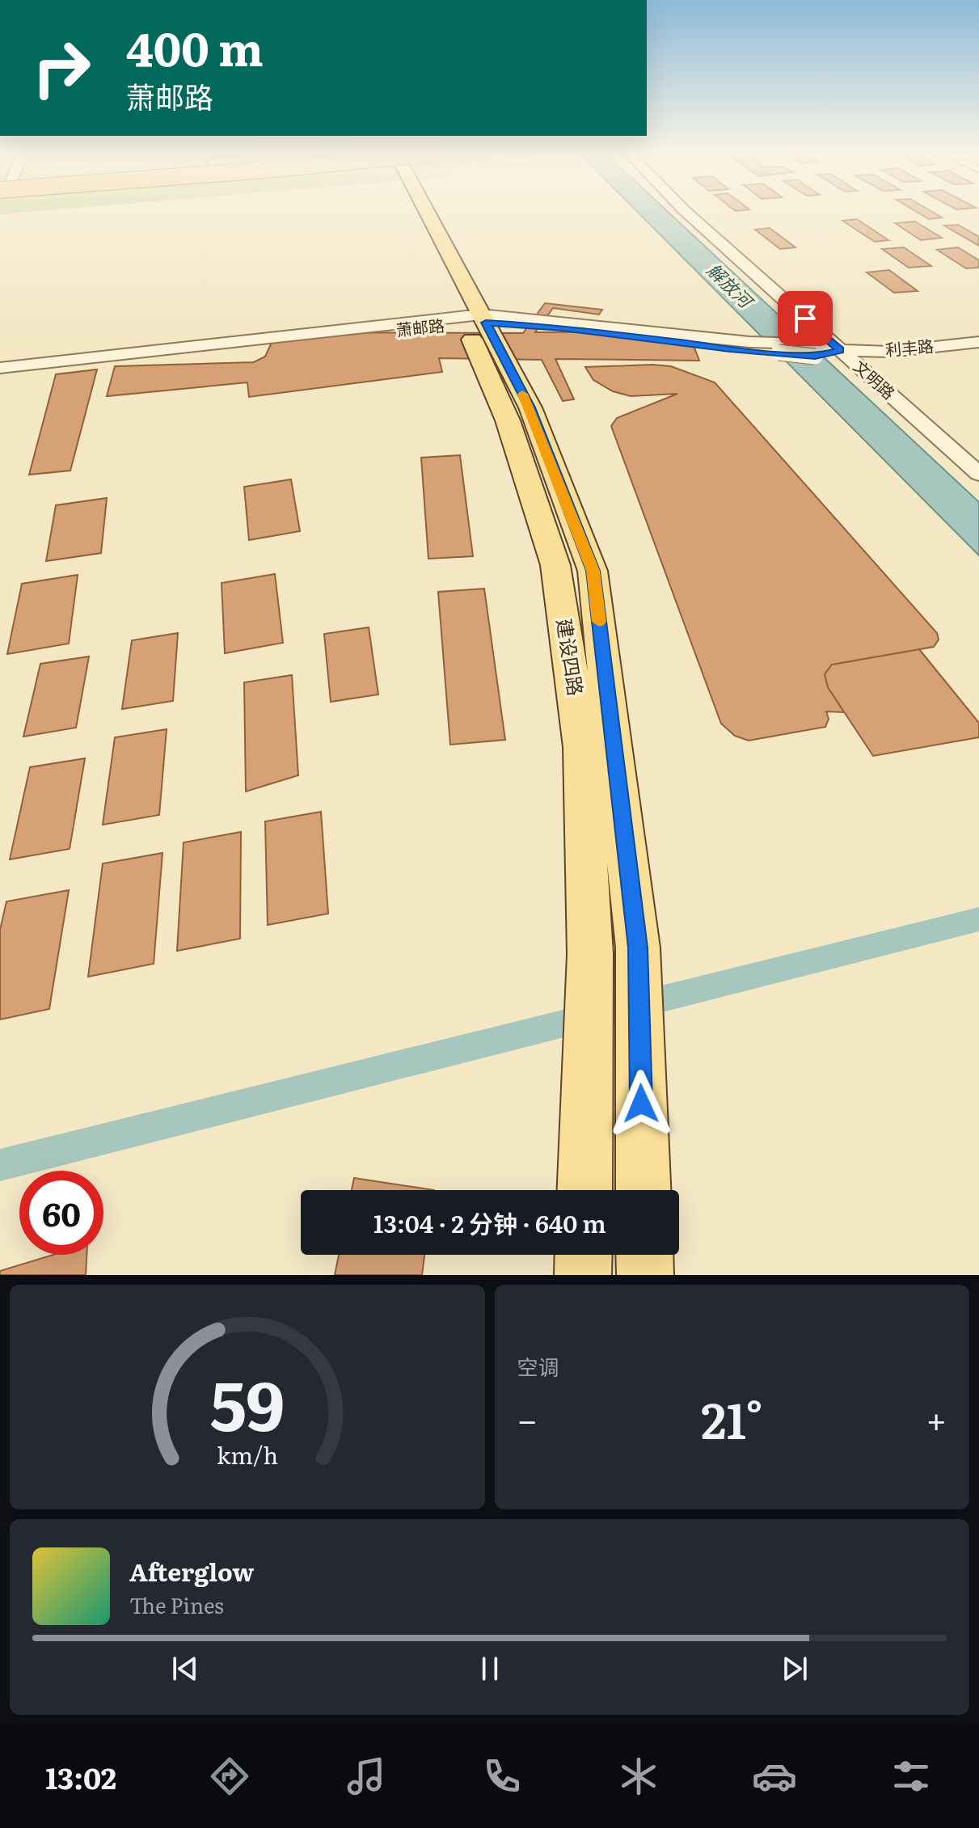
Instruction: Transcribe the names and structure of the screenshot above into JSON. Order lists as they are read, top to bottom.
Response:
{
  "streets": {
    "main road": ["建设四路"],
    "street": ["萧邮路", "利丰路", "文明路"]
  },
  "crossings": [
    ["萧邮路", "利丰路"],
    ["萧邮路", "文明路"],
    ["萧邮路", "建设四路"],
    ["利丰路", "文明路"]
  ],
  "water": ["解放河"],
  "page": {
    "turn": ["400 m", "萧邮路"],
    "limit": "60",
    "trip": "13:04 · 2 分钟 · 640 m",
    "tile": "空调",
    "heat": ["−", "21°", "+"],
    "song": ["Afterglow", "The Pines"],
    "tabs": "13:02",
    "gauge": ["59", "km/h"]
  }
}
